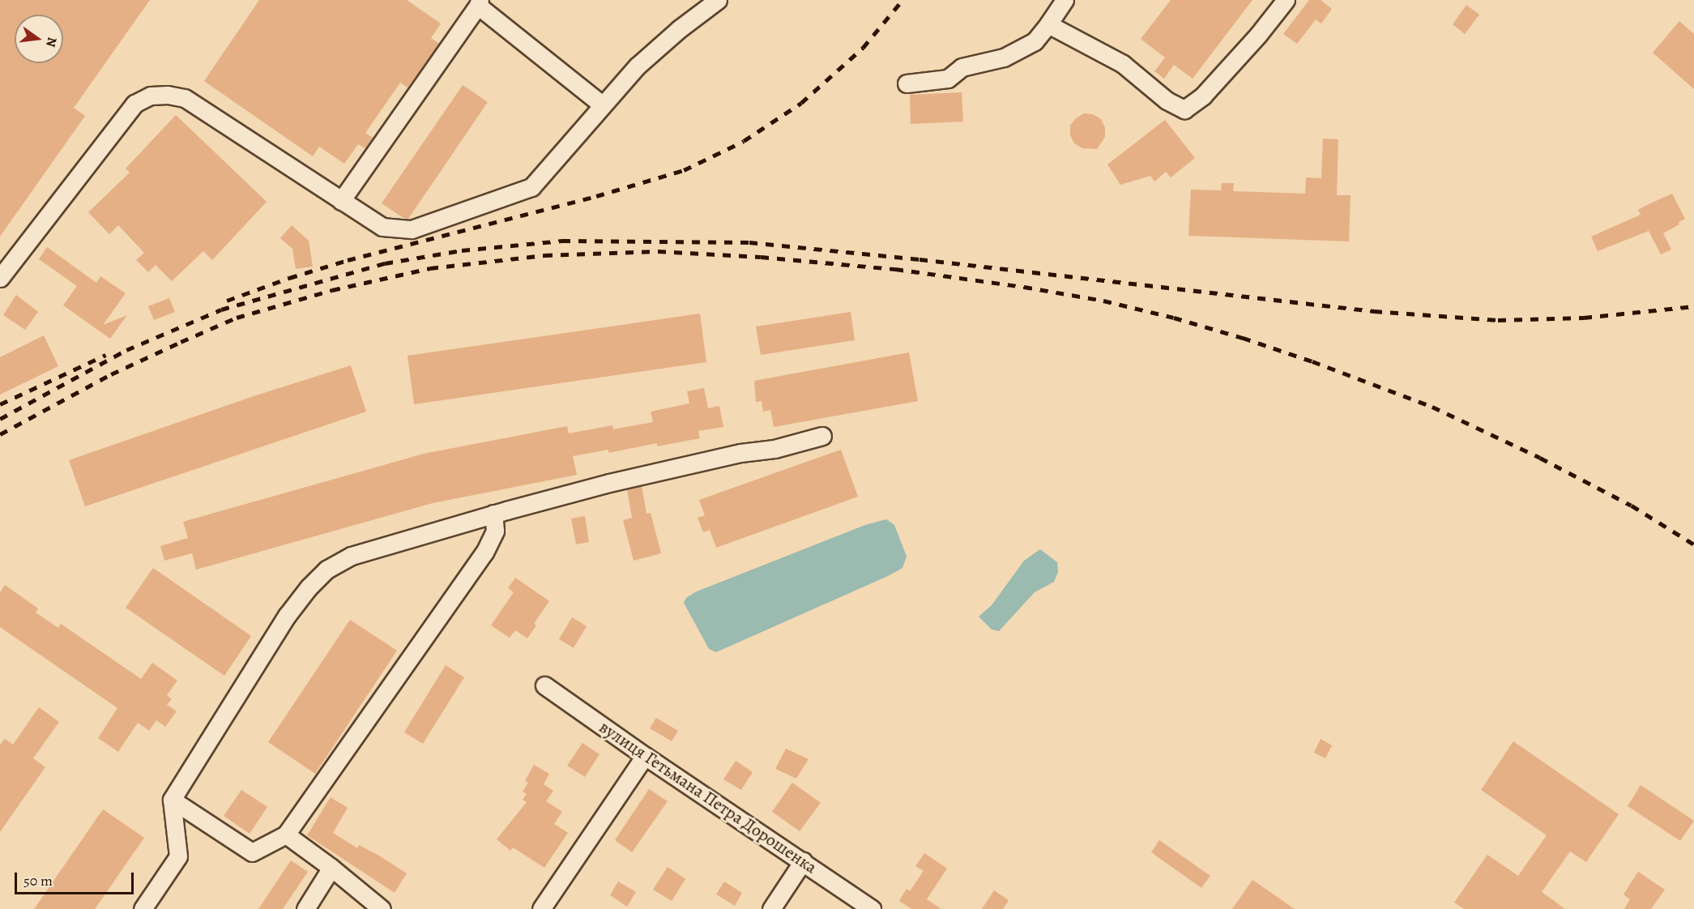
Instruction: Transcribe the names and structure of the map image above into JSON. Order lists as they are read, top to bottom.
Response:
{
  "streets": {
    "street": ["вулиця Гетьмана Петра Дорошенка"]
  },
  "scale_bar": "50 m",
  "north": "right"
}
